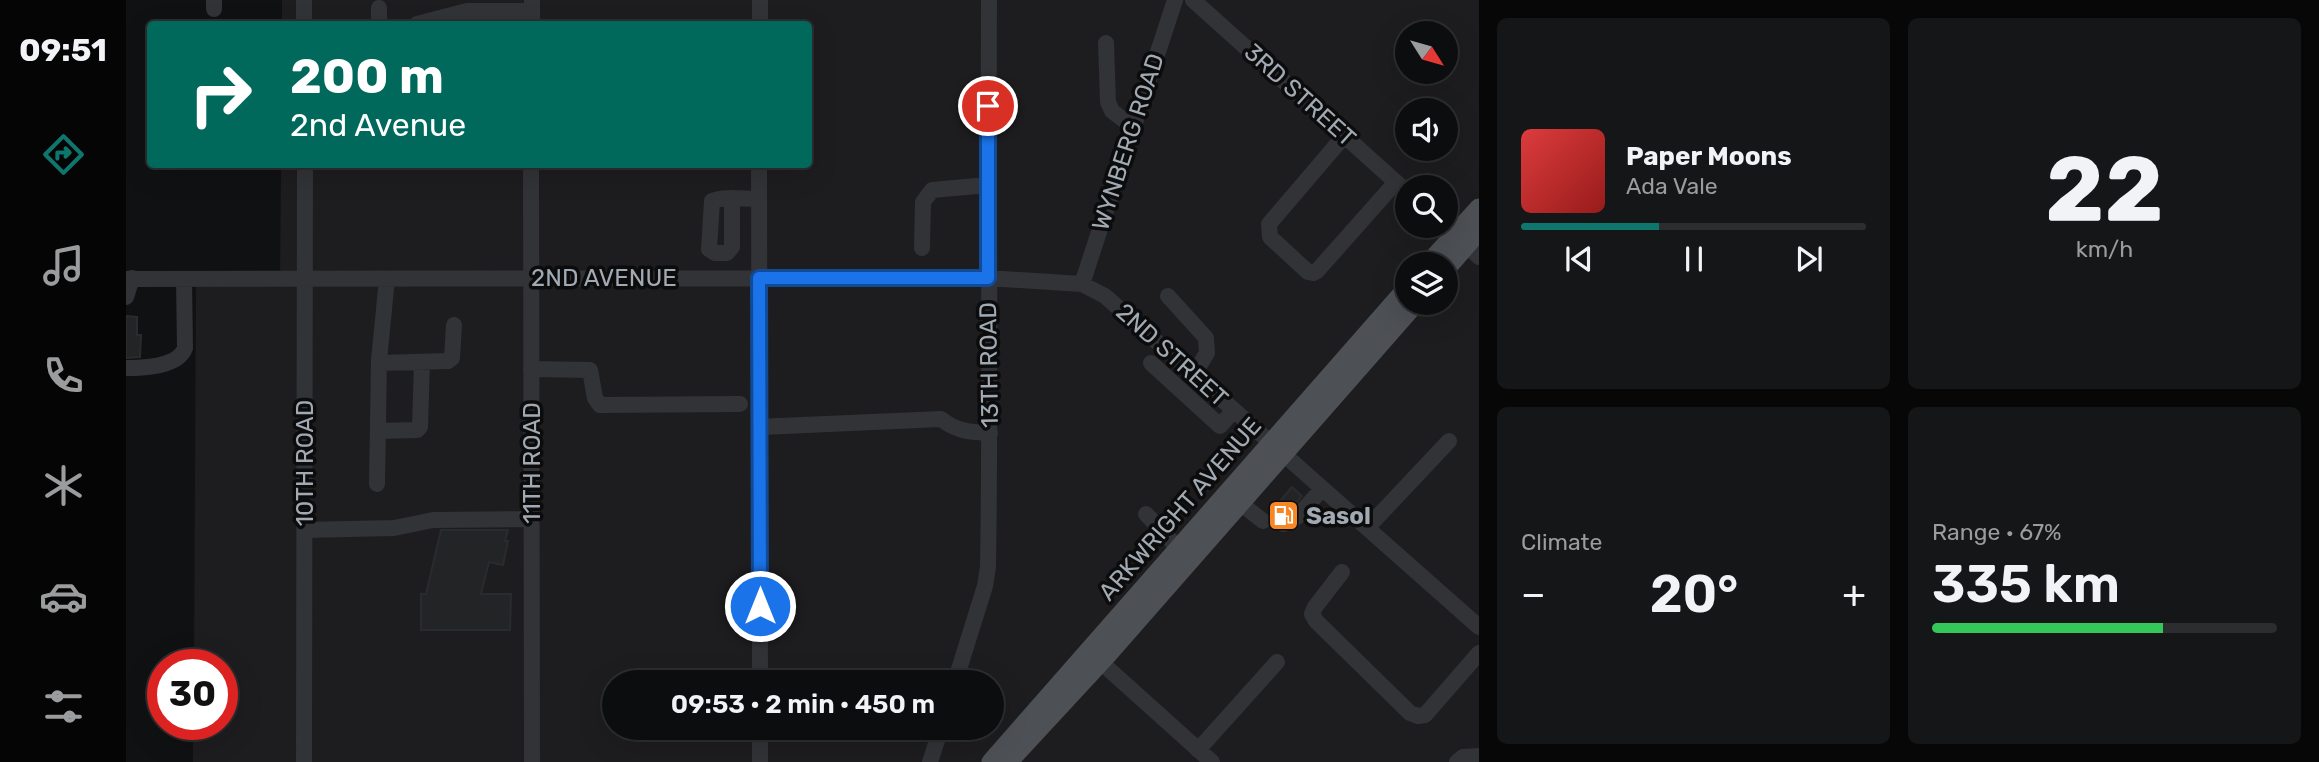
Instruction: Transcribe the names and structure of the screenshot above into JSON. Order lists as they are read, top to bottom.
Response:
{
  "streets": {
    "main road": ["ARKWRIGHT AVENUE"],
    "street": [
      "3RD STREET",
      "WYNBERG ROAD",
      "2ND AVENUE",
      "2ND STREET",
      "13TH ROAD",
      "10TH ROAD",
      "11TH ROAD"
    ]
  },
  "crossings": [
    ["WYNBERG ROAD", "2ND AVENUE"],
    ["WYNBERG ROAD", "2ND STREET"],
    ["2ND AVENUE", "2ND STREET"],
    ["2ND AVENUE", "13TH ROAD"],
    ["2ND AVENUE", "10TH ROAD"],
    ["2ND AVENUE", "11TH ROAD"],
    ["2ND STREET", "ARKWRIGHT AVENUE"]
  ],
  "places": {
    "fuel station": ["Sasol"]
  },
  "north": "bottom right",
  "page": {
    "tabs": "09:51",
    "tile": [
      ["22", "km/h"],
      "Climate",
      ["Range · 67%", "335 km"]
    ],
    "turn": ["200 m", "2nd Avenue"],
    "song": ["Paper Moons", "Ada Vale"],
    "heat": ["−", "20°", "+"],
    "limit": "30",
    "trip": "09:53 · 2 min · 450 m"
  }
}
